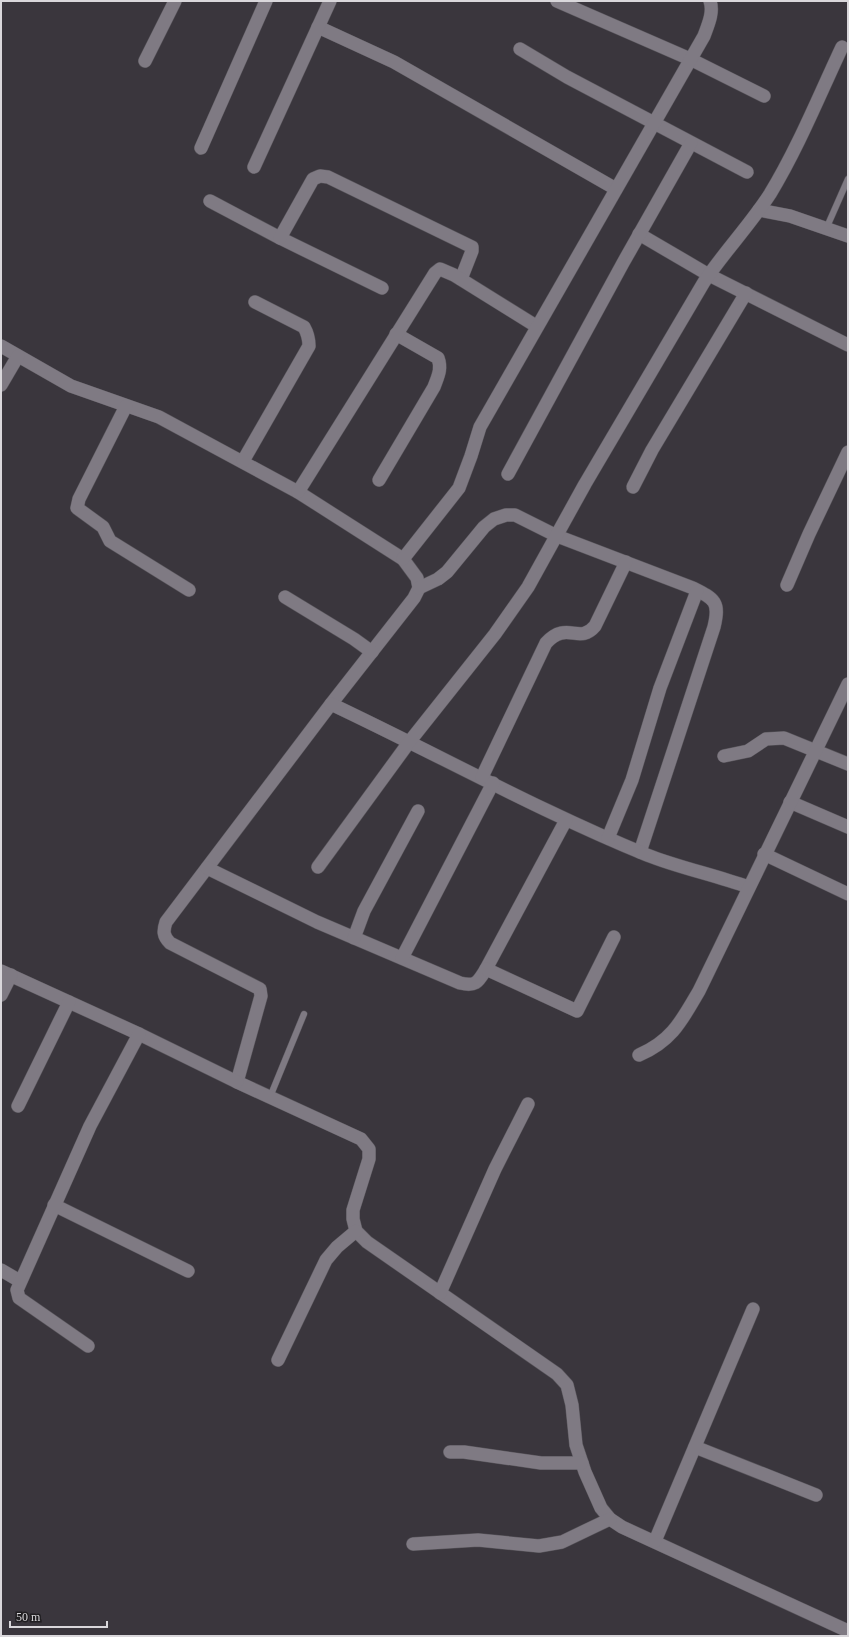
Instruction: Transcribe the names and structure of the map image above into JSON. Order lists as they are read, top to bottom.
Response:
{
  "scale_bar": "50 m"
}
